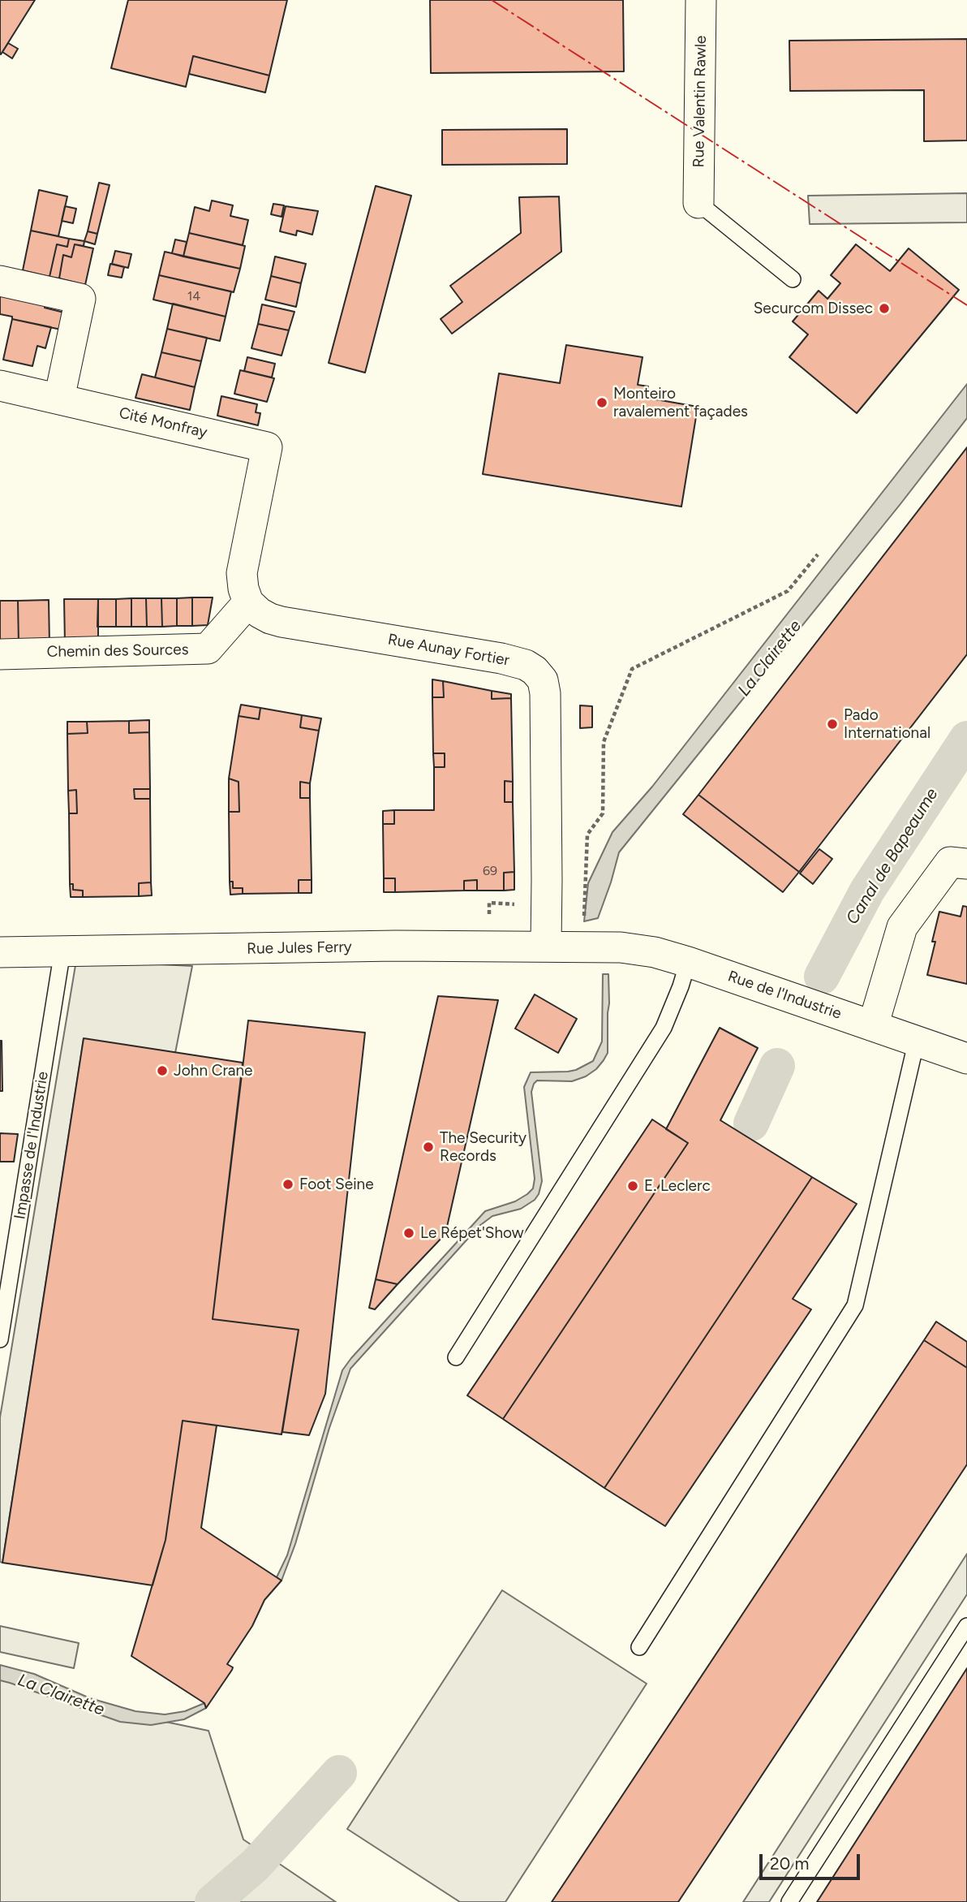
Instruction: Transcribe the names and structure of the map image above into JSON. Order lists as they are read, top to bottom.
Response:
{
  "streets": {
    "street": [
      "Rue Valentin Rawle",
      "Cité Monfray",
      "Rue Aunay Fortier",
      "Chemin des Sources",
      "Rue Jules Ferry",
      "Rue de l'Industrie"
    ],
    "lane": ["Impasse de l'Industrie"]
  },
  "crossings": [
    ["Cité Monfray", "Rue Aunay Fortier"],
    ["Cité Monfray", "Chemin des Sources"],
    ["Rue Aunay Fortier", "Chemin des Sources"],
    ["Rue Aunay Fortier", "Rue Jules Ferry"],
    ["Rue Jules Ferry", "Rue de l'Industrie"],
    ["Rue Jules Ferry", "Impasse de l'Industrie"]
  ],
  "water": ["La Clairette", "Canal de Bapeaume"],
  "places": [
    "Securcom Dissec",
    "Monteiro ravalement façades",
    "Pado International",
    "John Crane",
    "The Security Records",
    "Foot Seine",
    "E. Leclerc",
    "Le Répet'Show"
  ],
  "house_numbers": ["14", "69"],
  "scale_bar": "20 m"
}
